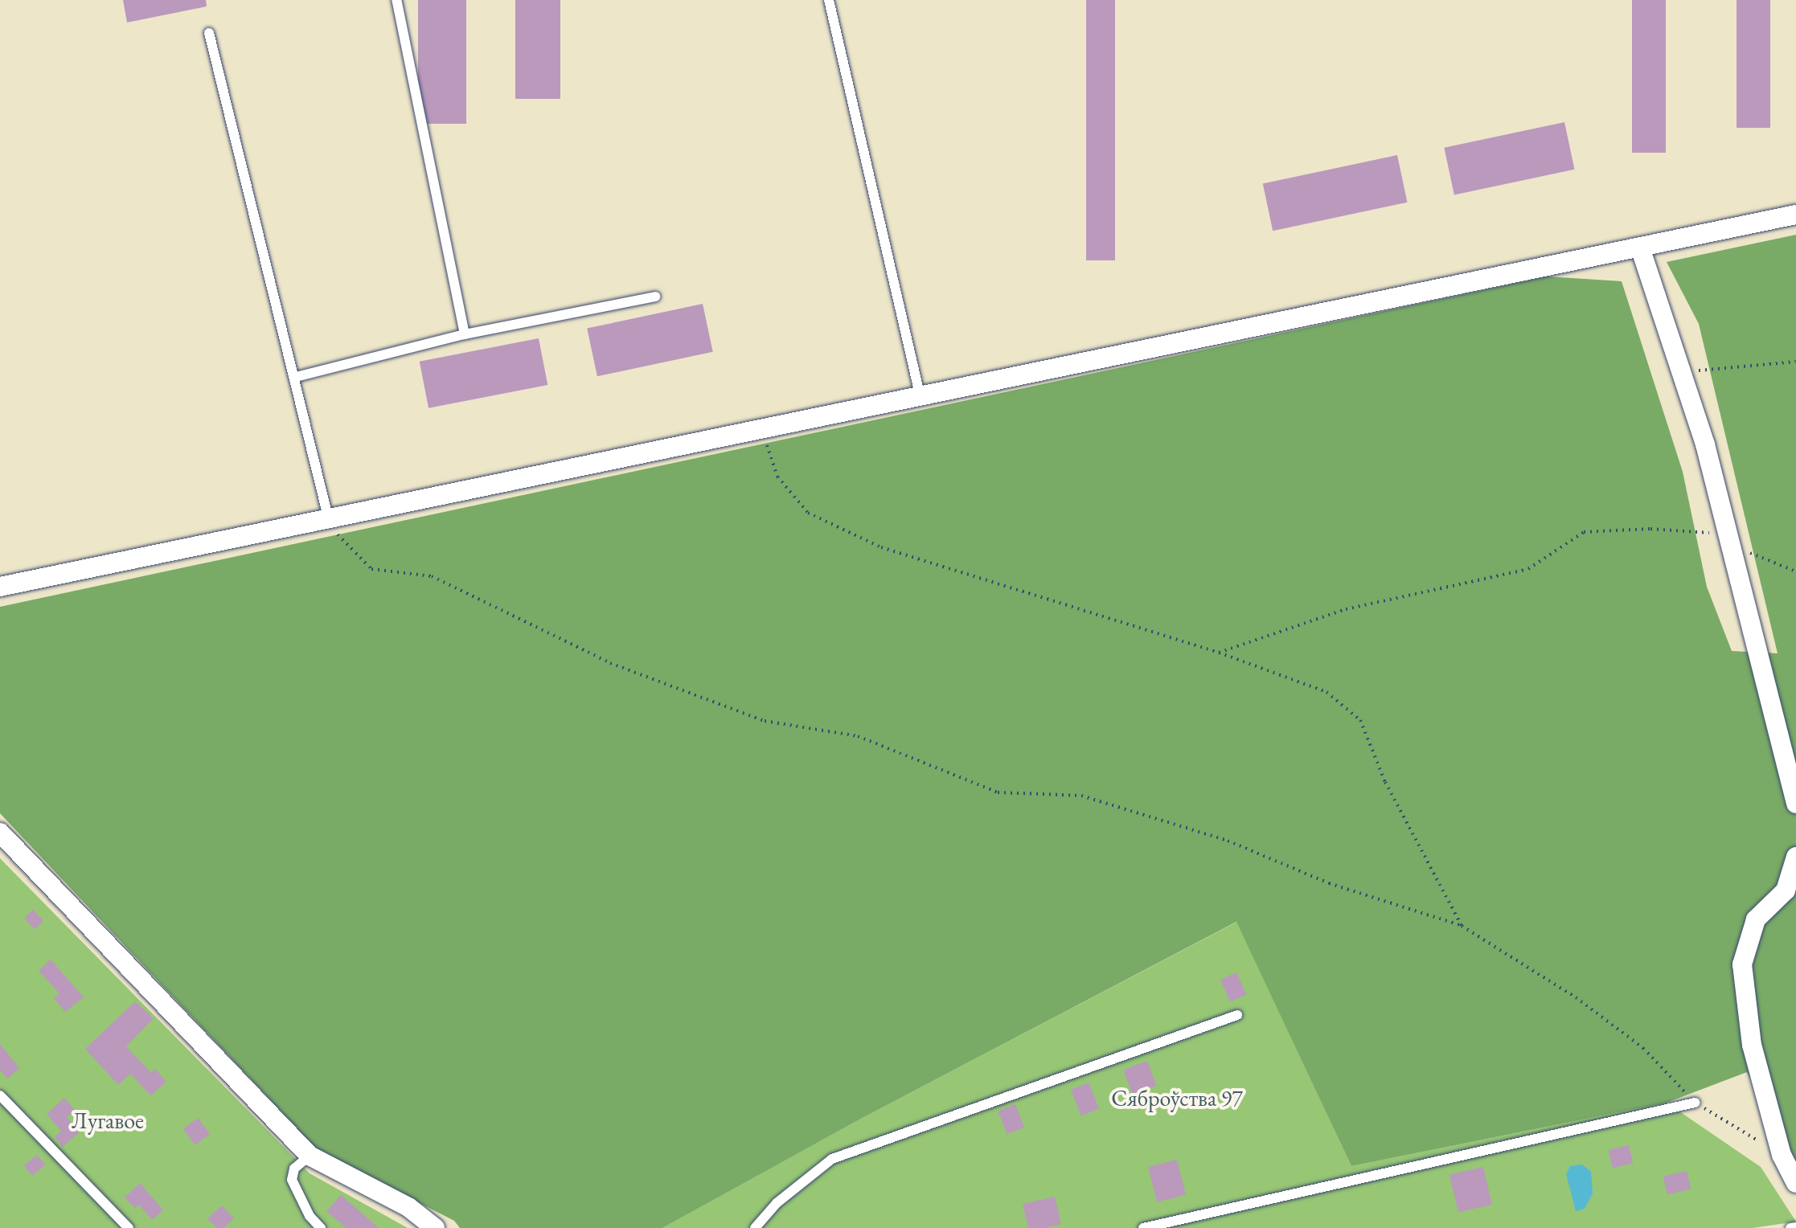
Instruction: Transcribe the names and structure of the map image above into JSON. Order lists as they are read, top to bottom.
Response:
{
  "parks": ["Сяброўства 97", "Лугавое"]
}
